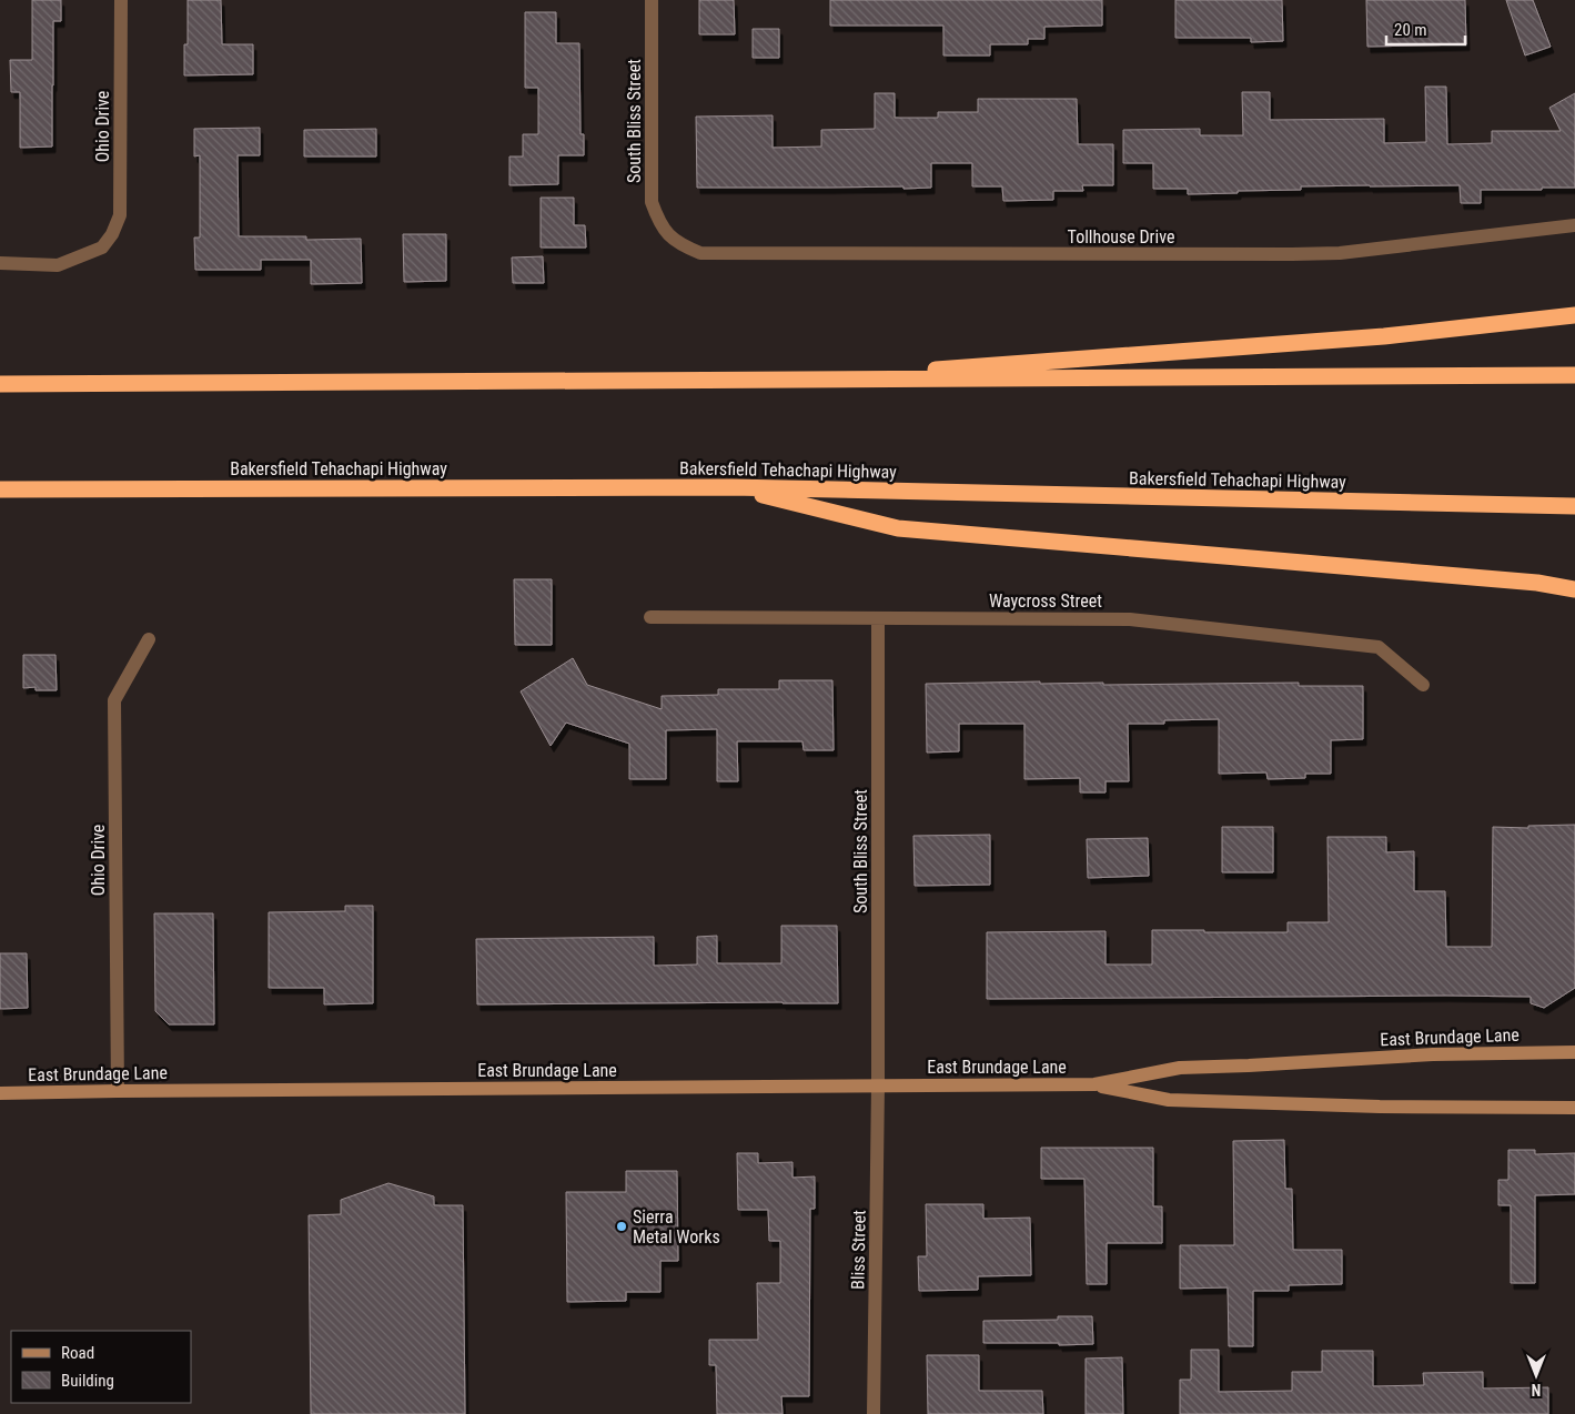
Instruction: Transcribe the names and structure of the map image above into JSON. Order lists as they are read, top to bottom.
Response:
{
  "streets": {
    "highway": ["Bakersfield Tehachapi Highway"],
    "main road": ["East Brundage Lane"],
    "street": [
      "South Bliss Street",
      "Ohio Drive",
      "Tollhouse Drive",
      "Waycross Street",
      "Bliss Street"
    ]
  },
  "crossings": [
    ["South Bliss Street", "Tollhouse Drive"],
    ["South Bliss Street", "Waycross Street"],
    ["South Bliss Street", "East Brundage Lane"],
    ["South Bliss Street", "Bliss Street"],
    ["Ohio Drive", "East Brundage Lane"],
    ["East Brundage Lane", "Bliss Street"]
  ],
  "places": ["Sierra Metal Works"],
  "legend": ["Road", "Building"],
  "scale_bar": "20 m",
  "north": "bottom"
}
